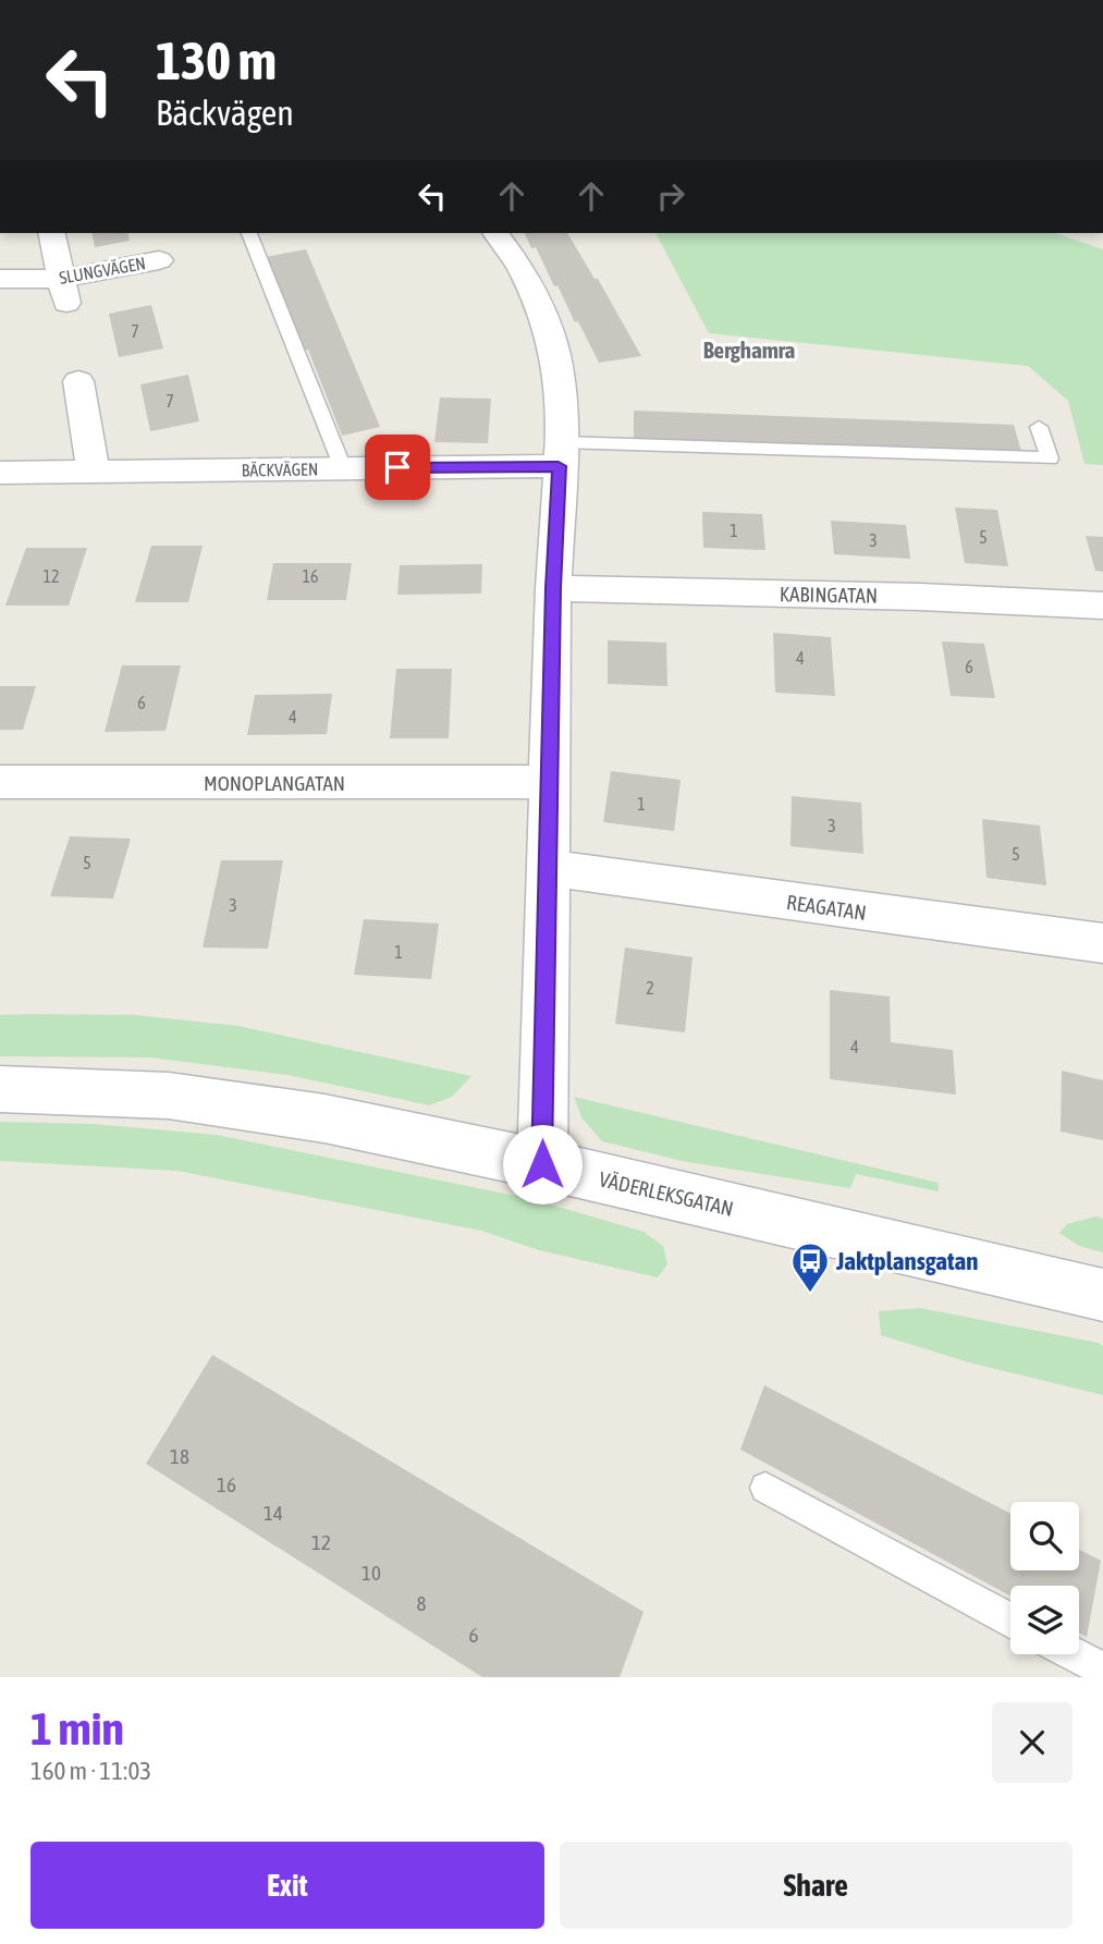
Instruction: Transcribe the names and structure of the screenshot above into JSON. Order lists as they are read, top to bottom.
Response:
{
  "streets": {
    "street": [
      "SLUNGVÄGEN",
      "BÄCKVÄGEN",
      "KABINGATAN",
      "MONOPLANGATAN",
      "REAGATAN",
      "VÄDERLEKSGATAN"
    ]
  },
  "districts": ["Berghamra"],
  "places": {
    "bus stop": ["Jaktplansgatan"]
  },
  "house_numbers": [
    "7",
    "7",
    "1",
    "5",
    "3",
    "12",
    "16",
    "4",
    "6",
    "6",
    "4",
    "1",
    "3",
    "5",
    "5",
    "3",
    "1",
    "2",
    "4",
    "18",
    "16",
    "14",
    "12",
    "10",
    "8",
    "6"
  ],
  "page": {
    "turn": ["130 m", "Bäckvägen"],
    "heading": ["1 min", "160 m · 11:03"],
    "buttons": ["Exit", "Share"]
  }
}
